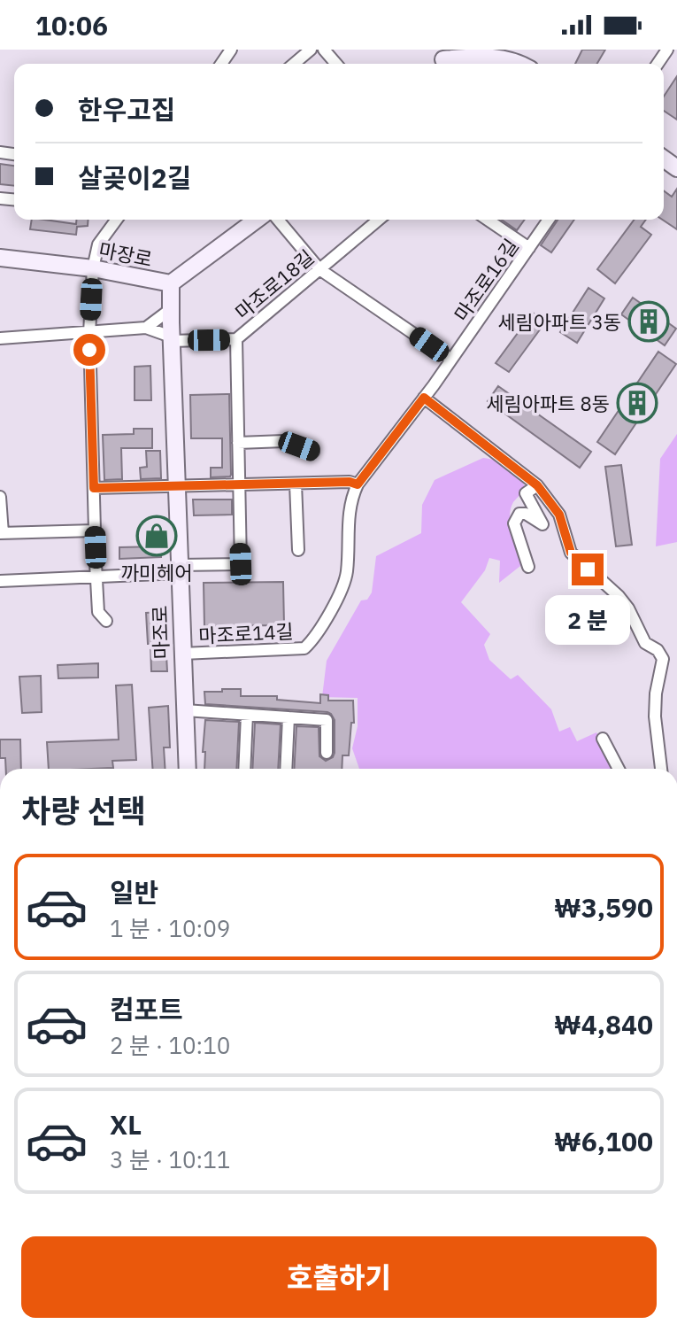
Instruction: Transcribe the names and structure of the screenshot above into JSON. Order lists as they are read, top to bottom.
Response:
{
  "streets": {
    "main road": ["마장로", "마조로"],
    "street": ["마조로16길", "마조로18길", "마조로14길"]
  },
  "crossings": [
    ["마장로", "마조로"],
    ["마조로16길", "마조로14길"],
    ["마조로18길", "마조로"],
    ["마조로", "마조로14길"]
  ],
  "places": {
    "building": ["세림아파트 3동", "세림아파트 8동"],
    "shop": ["까미헤어"]
  },
  "page": {
    "status": "10:06",
    "banner": ["한우고집", "살곶이2길"],
    "bubble": "2 분",
    "heading": "차량 선택",
    "list": [
      {
        "name": "일반",
        "note": "1 분 · 10:09",
        "value": "₩3,590"
      },
      {
        "name": "컴포트",
        "note": "2 분 · 10:10",
        "value": "₩4,840"
      },
      {
        "name": "XL",
        "note": "3 분 · 10:11",
        "value": "₩6,100"
      }
    ],
    "buttons": "호출하기"
  }
}
